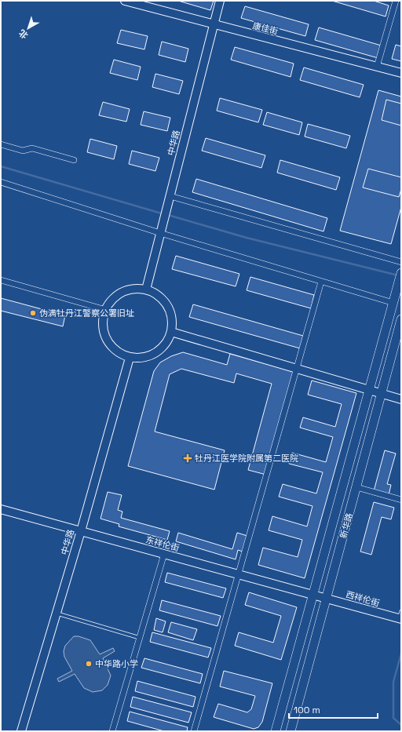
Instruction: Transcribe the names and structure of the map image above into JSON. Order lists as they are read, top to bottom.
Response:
{
  "streets": {
    "main road": ["新华路"],
    "street": [
      "康佳街",
      "中华路",
      "东祥伦街",
      "西祥伦街"
    ]
  },
  "crossings": [
    ["康佳街", "中华路"],
    ["中华路", "东祥伦街"],
    ["新华路", "东祥伦街"],
    ["新华路", "西祥伦街"],
    ["东祥伦街", "西祥伦街"]
  ],
  "places": {
    "other": ["伪满牡丹江警察公署旧址", "中华路小学"],
    "health": ["牡丹江医学院附属第二医院"]
  },
  "scale_bar": "100 m",
  "north": "bottom left"
}
